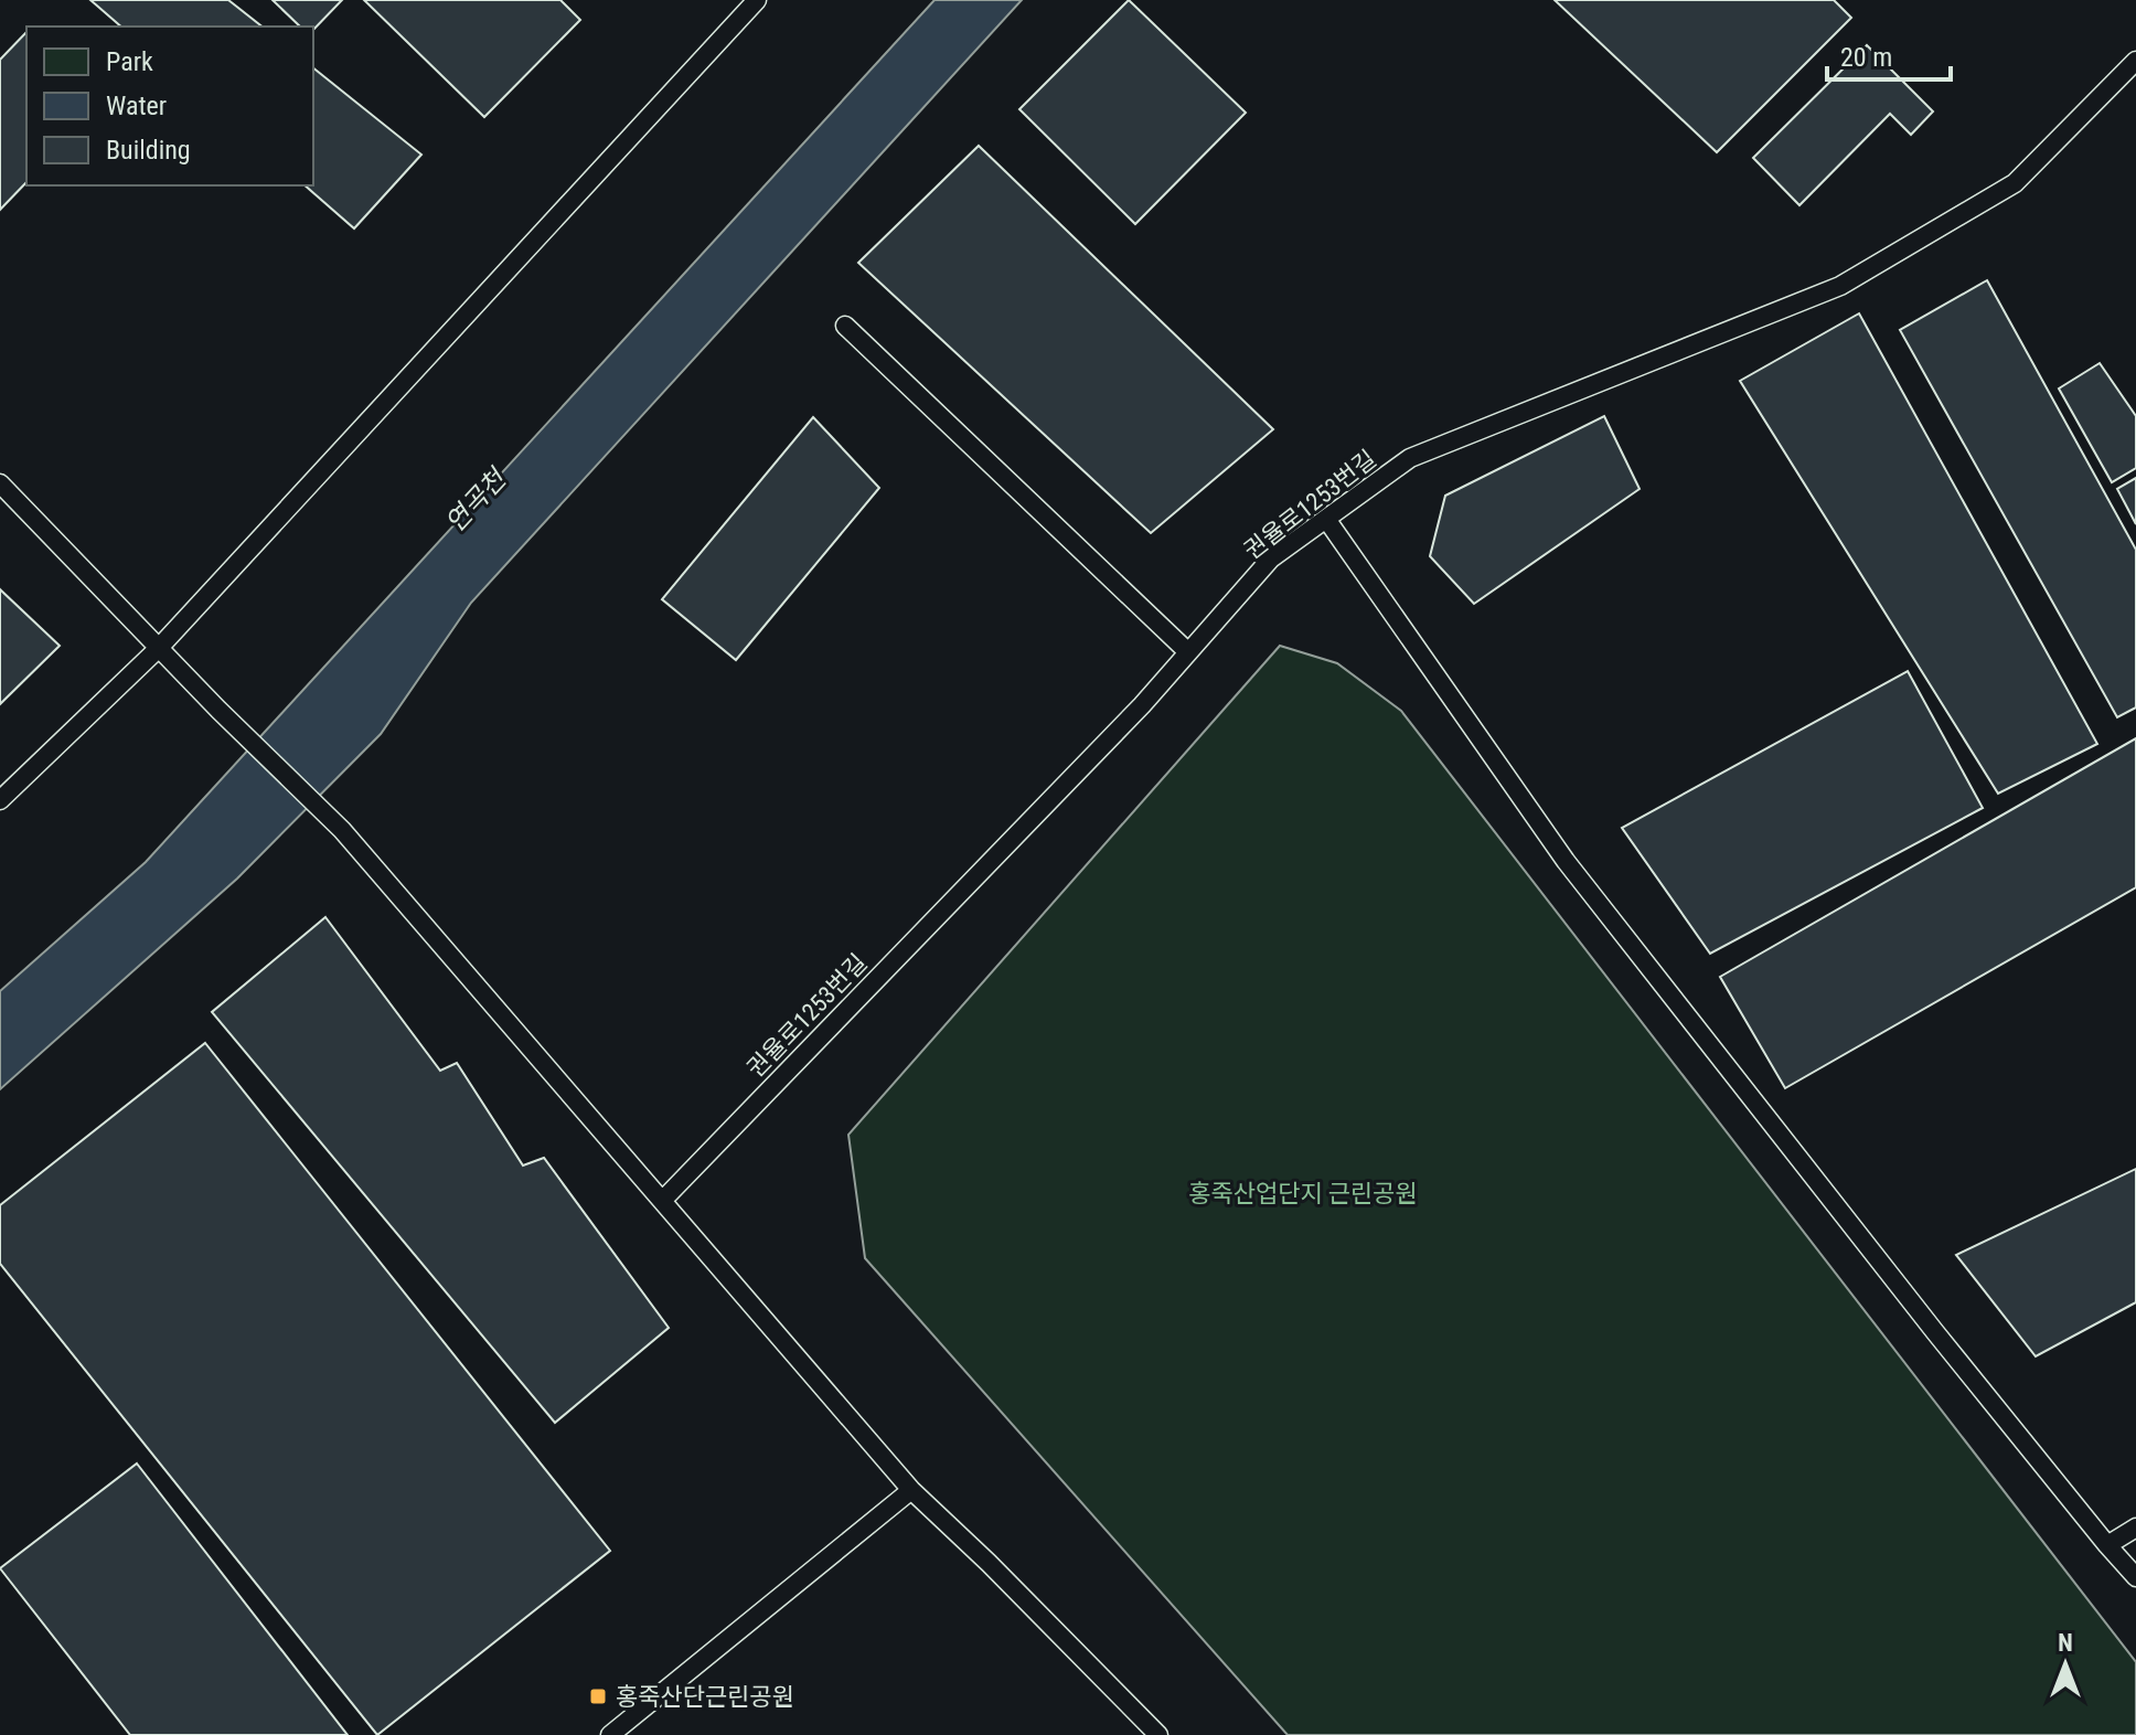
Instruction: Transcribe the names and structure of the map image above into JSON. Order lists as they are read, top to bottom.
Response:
{
  "streets": {
    "lane": ["권율로1253번길"]
  },
  "water": ["연곡천"],
  "parks": ["홍죽산업단지 근린공원"],
  "places": {
    "transit": ["홍죽산단근린공원"]
  },
  "legend": ["Park", "Water", "Building"],
  "scale_bar": "20 m",
  "north": "top"
}
